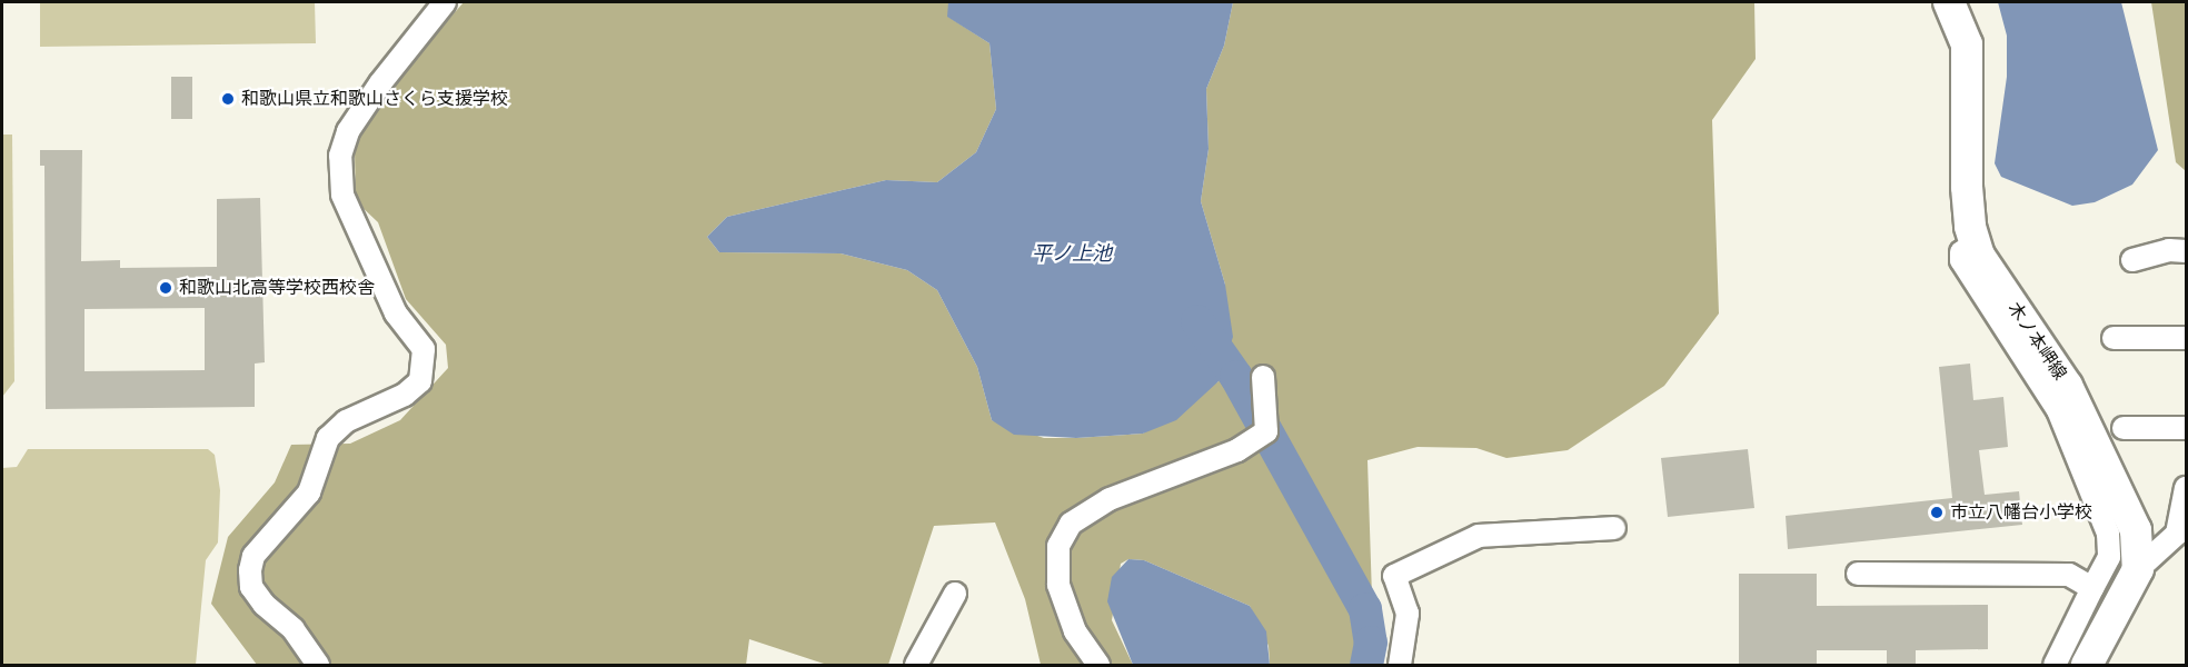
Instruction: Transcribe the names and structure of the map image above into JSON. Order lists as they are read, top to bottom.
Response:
{
  "streets": {
    "main road": ["木ノ本岬線"]
  },
  "water": ["平ノ上池"],
  "places": ["和歌山県立和歌山さくら支援学校", "和歌山北高等学校西校舎", "市立八幡台小学校"]
}
